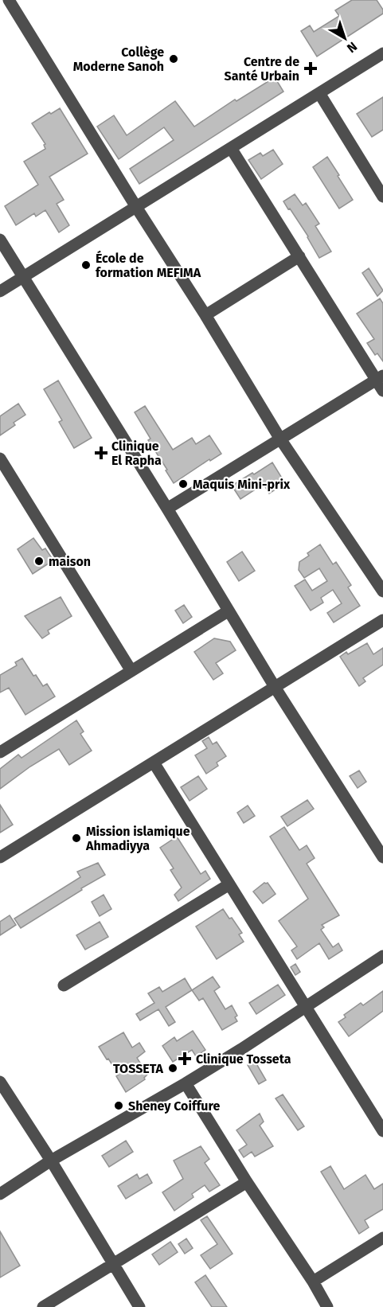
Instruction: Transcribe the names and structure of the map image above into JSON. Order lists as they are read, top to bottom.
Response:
{
  "places": {
    "other": [
      "Collège Moderne Sanoh",
      "École de formation MEFIMA",
      "Maquis Mini-prix",
      "maison",
      "Mission islamique Ahmadiyya",
      "TOSSETA",
      "Sheney Coiffure"
    ],
    "health": ["Centre de Santé Urbain", "Clinique El Rapha", "Clinique Tosseta"]
  },
  "north": "bottom right"
}
